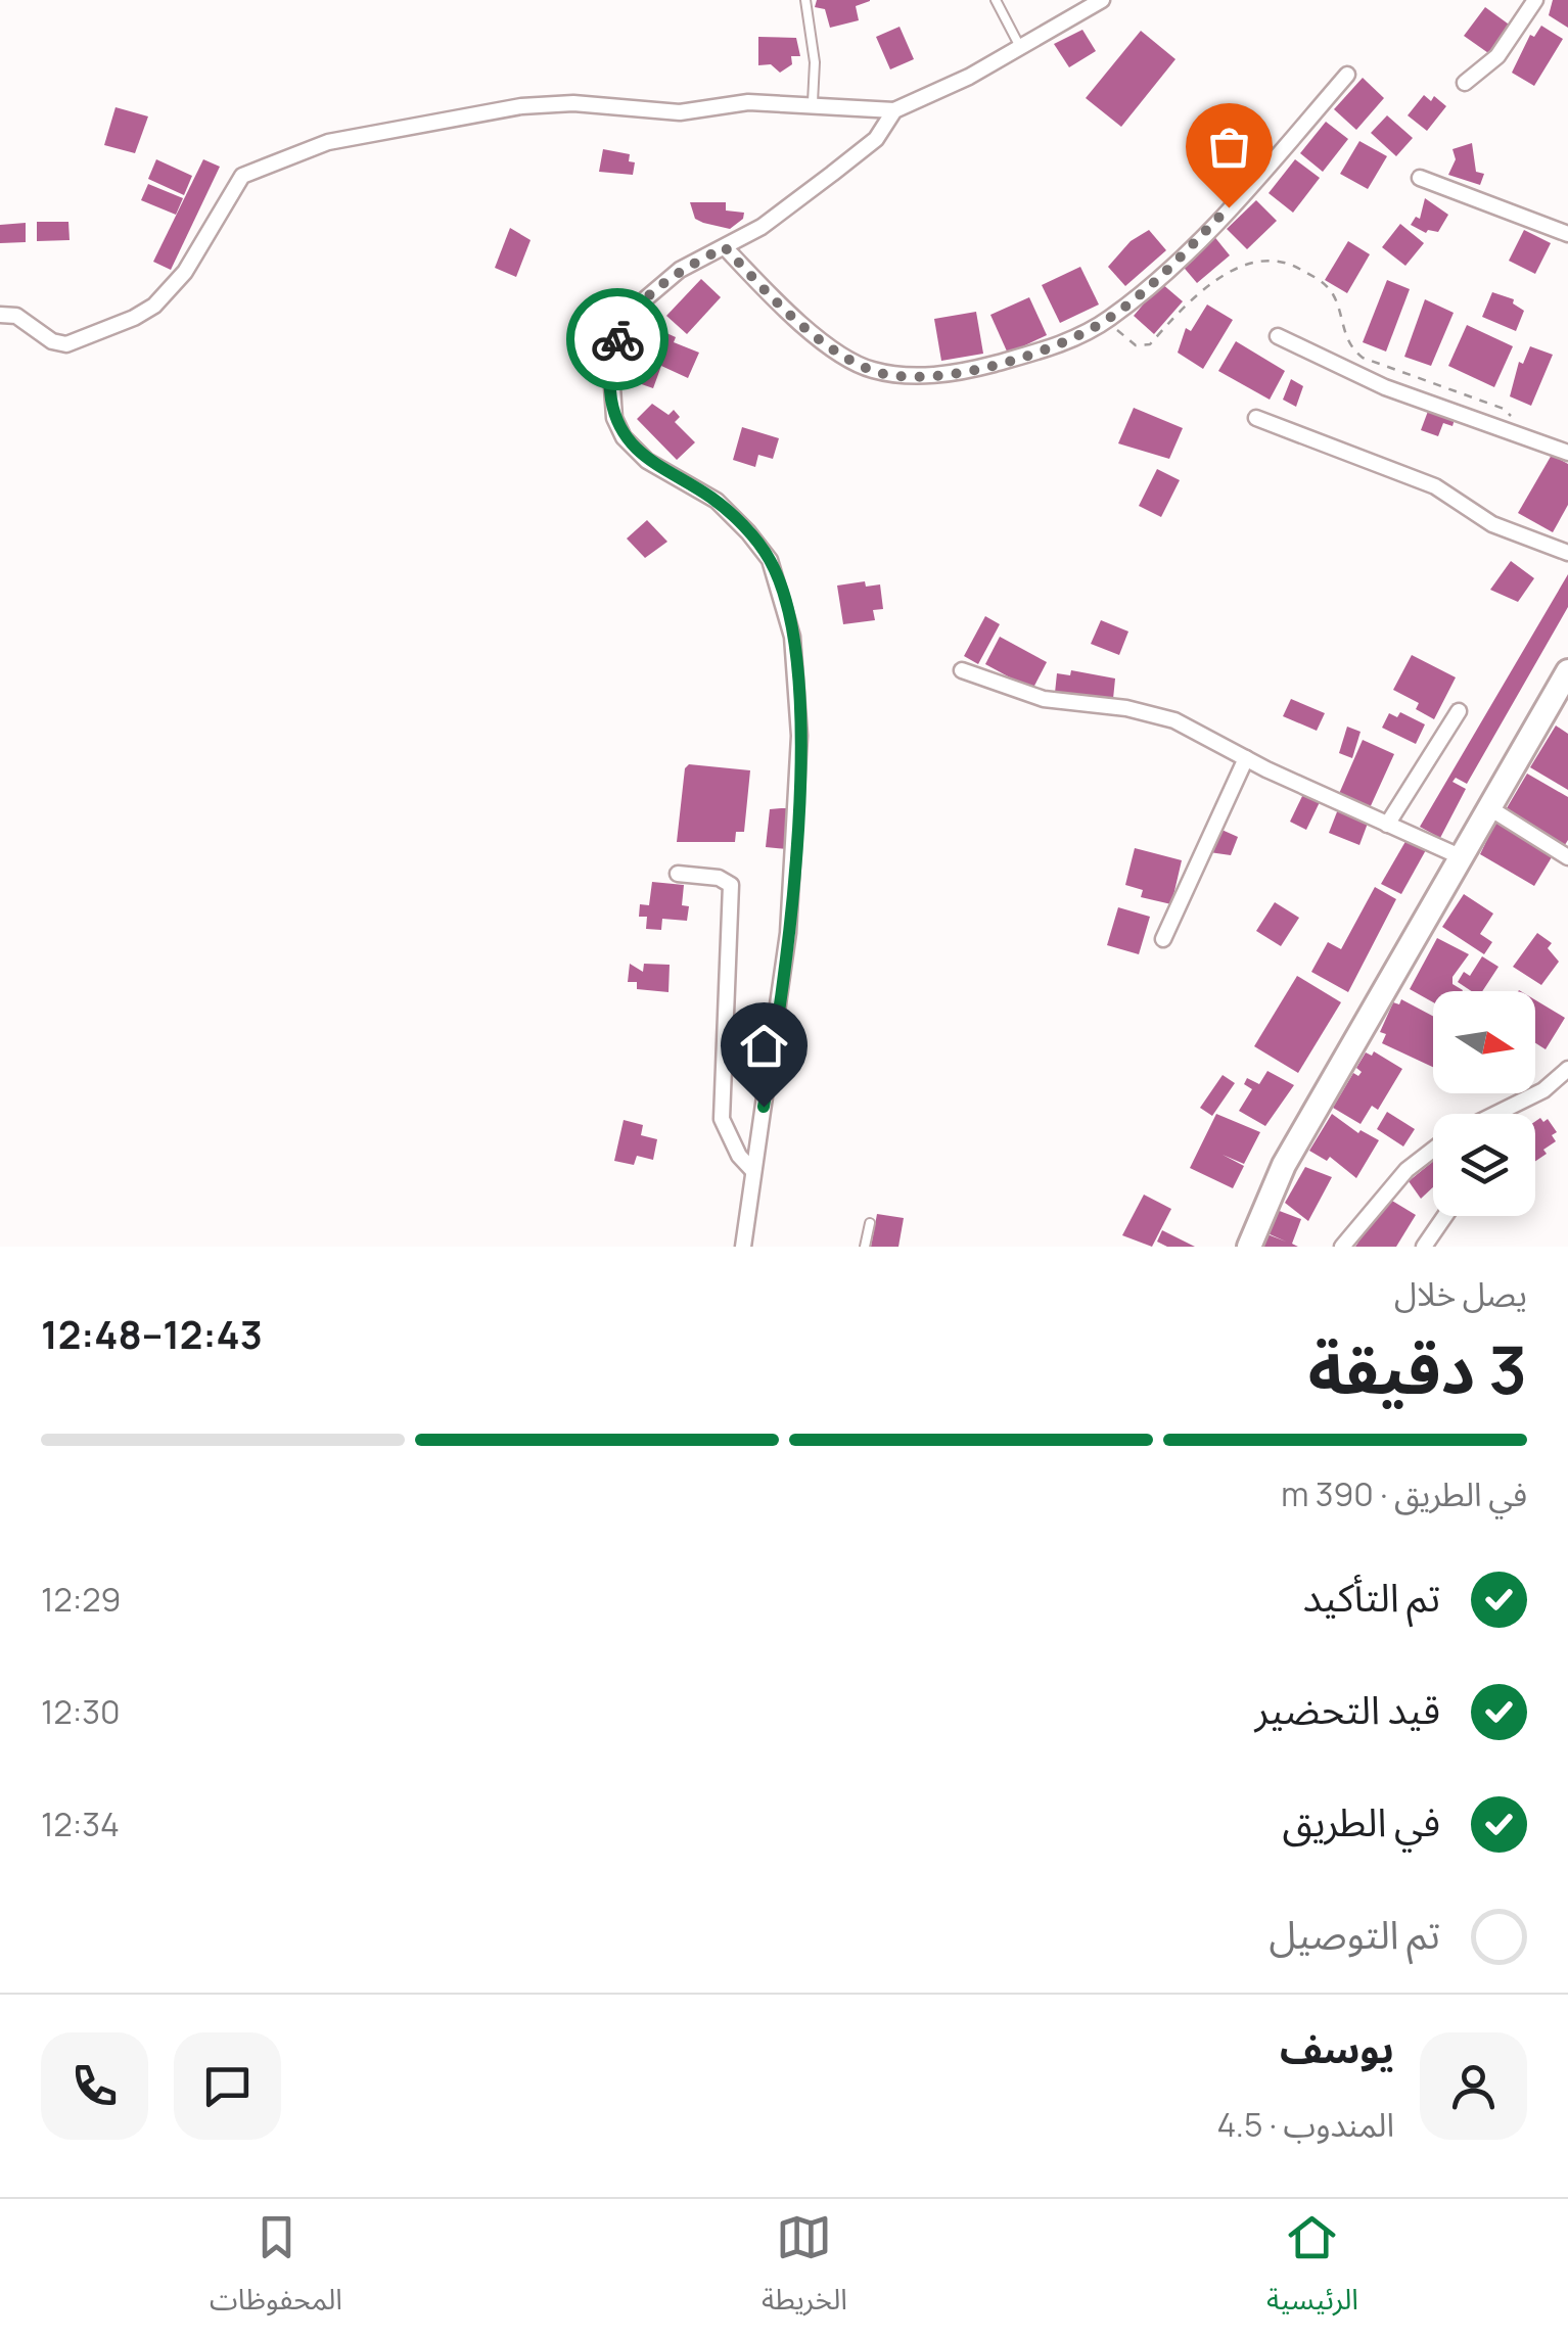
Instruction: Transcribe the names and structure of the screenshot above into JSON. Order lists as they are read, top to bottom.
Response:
{
  "north": "right",
  "page": {
    "heading": ["3 دقيقة", "يصل خلال", "12:43–12:48"],
    "panel": ["يوسف", "المندوب · 4.5"],
    "bar": "في الطريق · 390 m",
    "list": [
      ["تم التأكيد", "12:29"],
      ["قيد التحضير", "12:30"],
      ["في الطريق", "12:34"],
      "تم التوصيل"
    ],
    "tabs": ["الرئيسية", "الخريطة", "المحفوظات"]
  }
}
